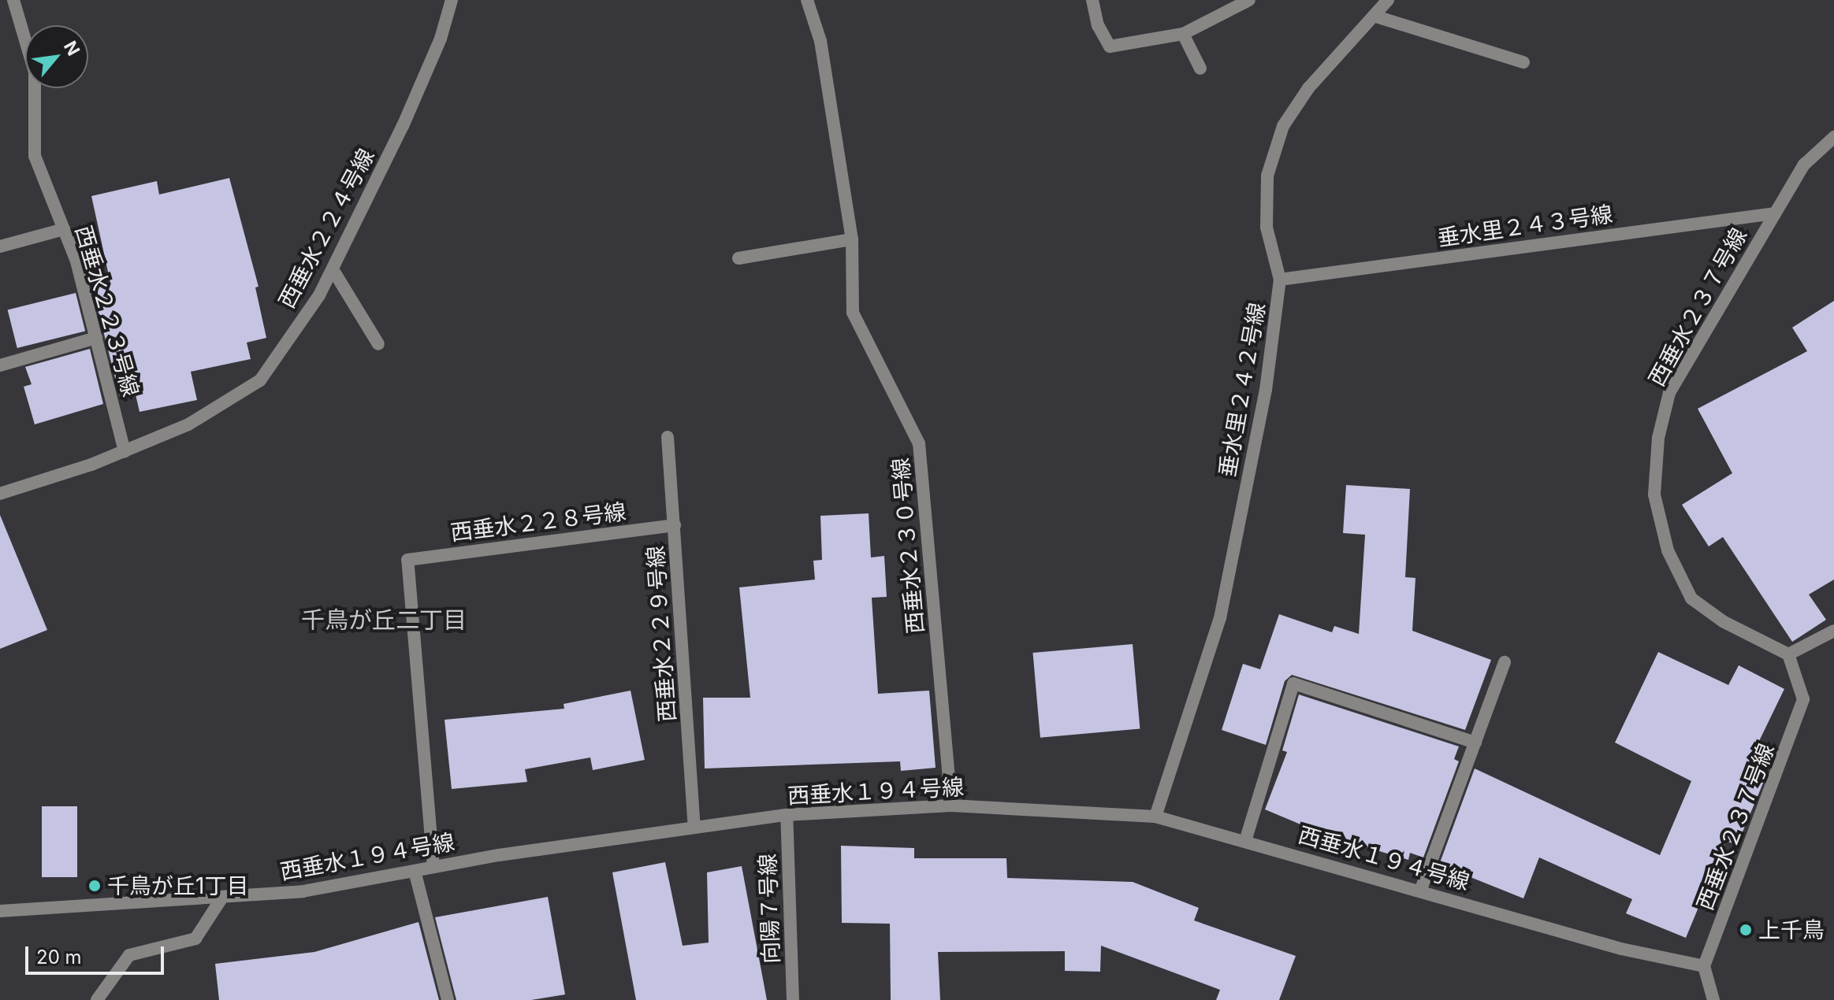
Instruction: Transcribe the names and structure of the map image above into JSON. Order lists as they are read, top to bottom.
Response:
{
  "streets": {
    "street": [
      "垂水里２４３号線",
      "西垂水２２４号線",
      "西垂水２３７号線",
      "西垂水２２３号線",
      "垂水里２４２号線",
      "西垂水２２８号線",
      "西垂水２３０号線",
      "西垂水２２９号線",
      "西垂水１９４号線",
      "向陽７号線"
    ]
  },
  "crossings": [
    ["垂水里２４３号線", "西垂水２３７号線"],
    ["垂水里２４３号線", "垂水里２４２号線"],
    ["西垂水２２４号線", "西垂水２２３号線"],
    ["西垂水２３７号線", "西垂水１９４号線"],
    ["垂水里２４２号線", "西垂水１９４号線"],
    ["西垂水２２８号線", "西垂水２２９号線"],
    ["西垂水２２８号線", "西垂水１９４号線"],
    ["西垂水２３０号線", "西垂水１９４号線"],
    ["西垂水２２９号線", "西垂水１９４号線"],
    ["西垂水１９４号線", "向陽７号線"]
  ],
  "districts": ["千鳥が丘二丁目"],
  "places": ["千鳥が丘1丁目", "上千鳥"],
  "scale_bar": "20 m",
  "north": "top right"
}
